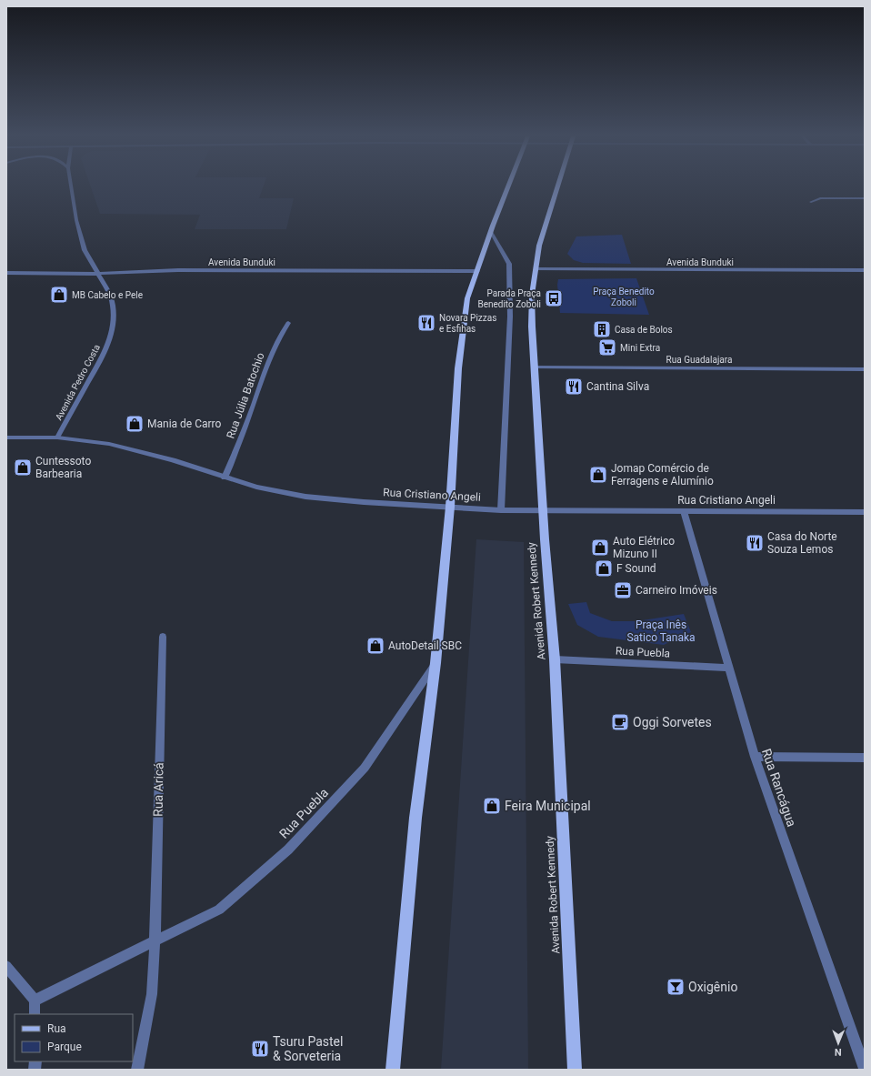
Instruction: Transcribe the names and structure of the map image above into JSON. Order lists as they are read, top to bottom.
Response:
{
  "streets": {
    "main road": ["Avenida Robert Kennedy"],
    "street": [
      "Avenida Bunduki",
      "Rua Guadalajara",
      "Avenida Pedro Costa",
      "Rua Júlia Batochio",
      "Rua Cristiano Angeli",
      "Rua Puebla",
      "Rua Rancágua",
      "Rua Aricá"
    ]
  },
  "crossings": [
    ["Avenida Bunduki", "Avenida Pedro Costa"],
    ["Avenida Bunduki", "Avenida Robert Kennedy"],
    ["Rua Guadalajara", "Avenida Robert Kennedy"],
    ["Avenida Pedro Costa", "Rua Cristiano Angeli"],
    ["Rua Júlia Batochio", "Rua Cristiano Angeli"],
    ["Rua Cristiano Angeli", "Avenida Robert Kennedy"],
    ["Rua Cristiano Angeli", "Rua Rancágua"],
    ["Avenida Robert Kennedy", "Rua Puebla"],
    ["Rua Puebla", "Rua Rancágua"],
    ["Rua Puebla", "Rua Aricá"]
  ],
  "parks": ["Praça Benedito Zoboli", "Praça Inês Satico Tanaka"],
  "places": {
    "shop": [
      "MB Cabelo e Pele",
      "Mania de Carro",
      "Cuntessoto Barbearia",
      "Jomap Comércio de Ferragens e Alumínio",
      "Auto Elétrico Mizuno II",
      "F Sound",
      "AutoDetail SBC",
      "Feira Municipal"
    ],
    "bus stop": ["Parada Praça Benedito Zoboli"],
    "restaurant": [
      "Novara Pizzas e Esfihas",
      "Cantina Silva",
      "Casa do Norte Souza Lemos",
      "Tsuru Pastel & Sorveteria"
    ],
    "building": ["Casa de Bolos"],
    "supermarket": ["Mini Extra"],
    "office": ["Carneiro Imóveis"],
    "cafe": ["Oggi Sorvetes"],
    "bar": ["Oxigênio"]
  },
  "legend": ["Rua", "Parque"],
  "north": "bottom"
}
